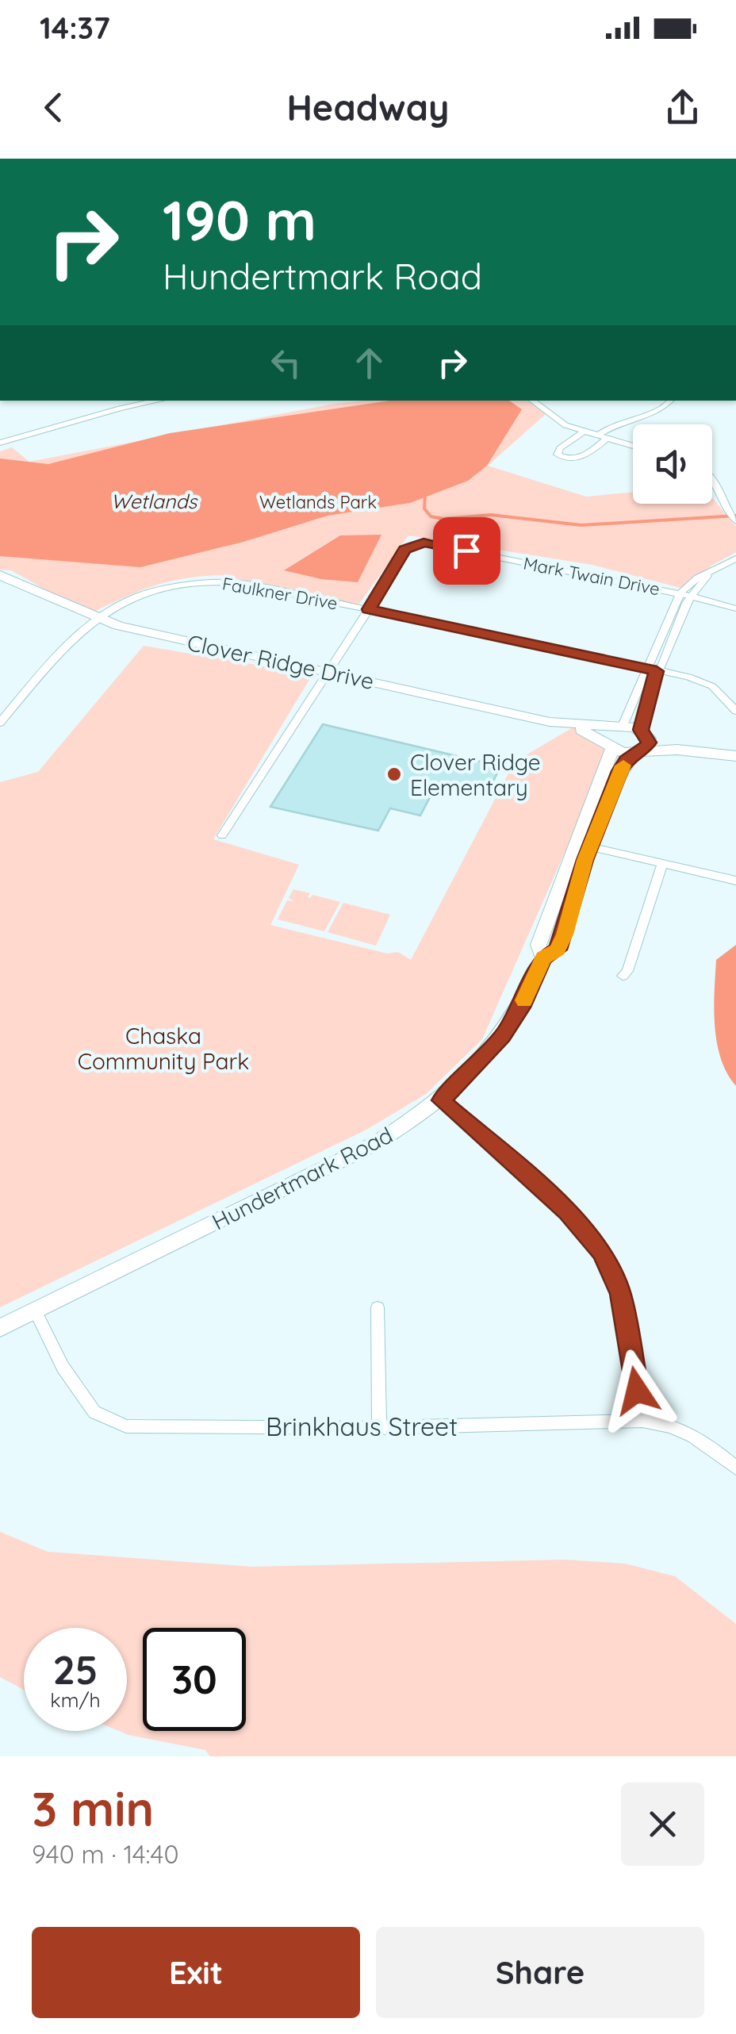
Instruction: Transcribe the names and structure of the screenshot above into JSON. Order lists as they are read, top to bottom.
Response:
{
  "streets": {
    "street": [
      "Mark Twain Drive",
      "Faulkner Drive",
      "Clover Ridge Drive",
      "Hundertmark Road",
      "Brinkhaus Street"
    ]
  },
  "crossings": [
    ["Mark Twain Drive", "Faulkner Drive"],
    ["Faulkner Drive", "Clover Ridge Drive"],
    ["Hundertmark Road", "Brinkhaus Street"]
  ],
  "water": ["Wetlands"],
  "parks": ["Wetlands Park", "Chaska Community Park"],
  "places": ["Clover Ridge Elementary"],
  "page": {
    "status": "14:37",
    "header": "Headway",
    "turn": ["190 m", "Hundertmark Road"],
    "speed": "25 km/h",
    "limit": "30",
    "heading": ["3 min", "940 m · 14:40"],
    "buttons": ["Exit", "Share"]
  }
}
